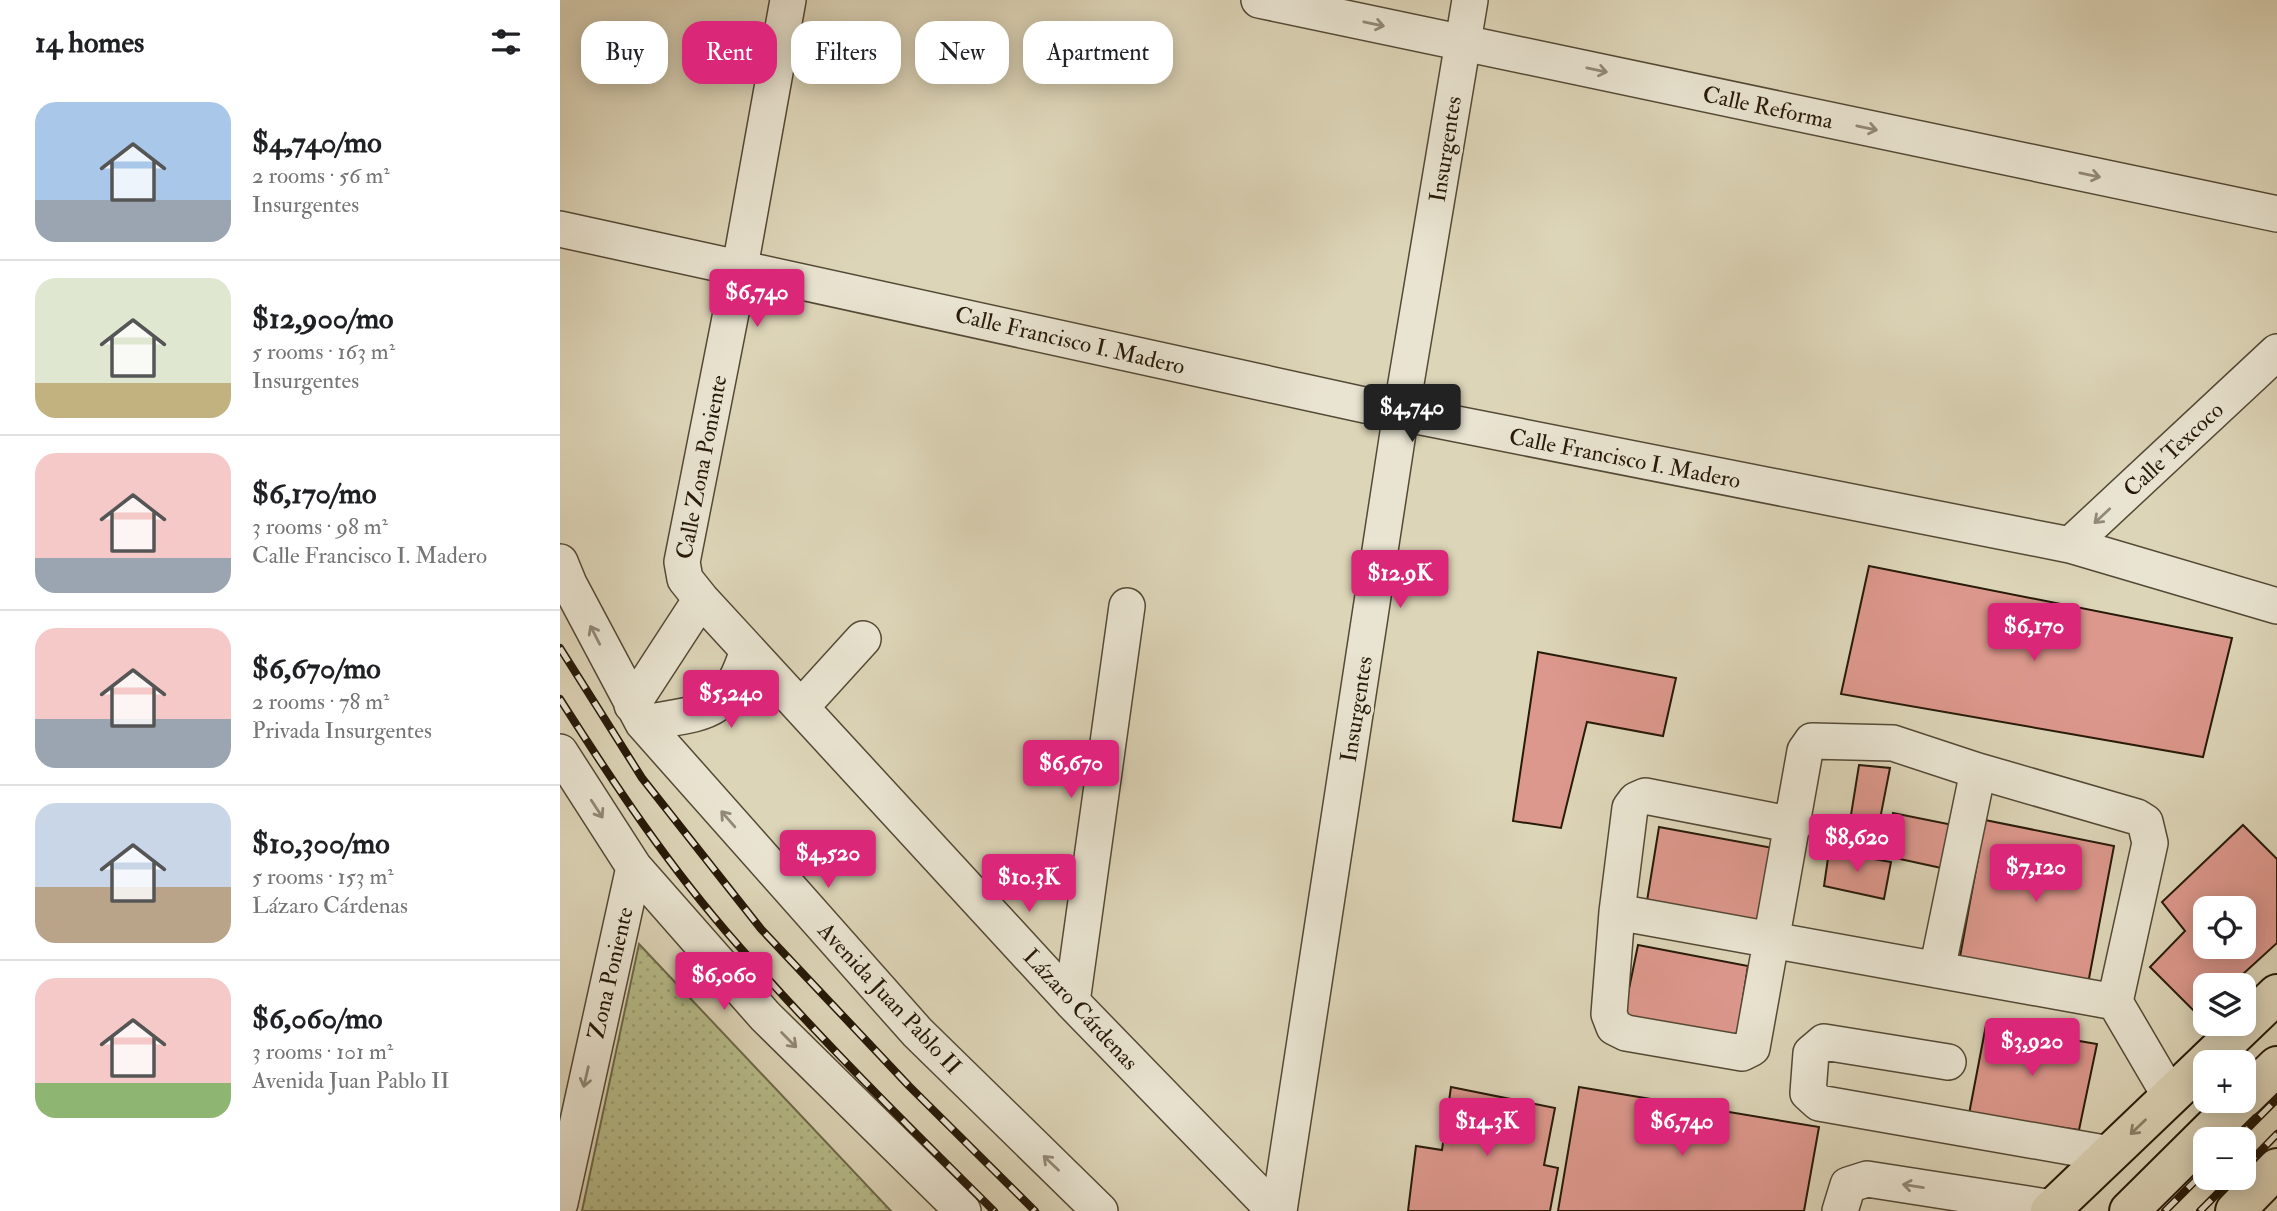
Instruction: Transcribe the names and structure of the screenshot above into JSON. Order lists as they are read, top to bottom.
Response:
{
  "streets": {
    "street": [
      "Calle Reforma",
      "Insurgentes",
      "Calle Francisco I. Madero",
      "Calle Texcoco",
      "Calle Zona Poniente",
      "Zona Poniente",
      "Avenida Juan Pablo II",
      "Lázaro Cárdenas"
    ]
  },
  "crossings": [
    ["Calle Reforma", "Insurgentes"],
    ["Insurgentes", "Calle Francisco I. Madero"],
    ["Insurgentes", "Lázaro Cárdenas"],
    ["Calle Francisco I. Madero", "Calle Texcoco"],
    ["Calle Francisco I. Madero", "Calle Zona Poniente"],
    ["Calle Zona Poniente", "Lázaro Cárdenas"]
  ],
  "one_way": ["Calle Reforma", "Calle Texcoco", "Zona Poniente"],
  "page": {
    "heading": "14 homes",
    "chip": [
      "Buy",
      "Rent",
      "Filters",
      "New",
      "Apartment"
    ],
    "list": [
      {
        "name": "$4,740/mo",
        "note": "2 rooms · 56 m² · Insurgentes"
      },
      {
        "name": "$12,900/mo",
        "note": "5 rooms · 163 m² · Insurgentes"
      },
      {
        "name": "$6,170/mo",
        "note": "3 rooms · 98 m² · Calle Francisco I. Madero"
      },
      {
        "name": "$6,670/mo",
        "note": "2 rooms · 78 m² · Privada Insurgentes"
      },
      {
        "name": "$10,300/mo",
        "note": "5 rooms · 153 m² · Lázaro Cárdenas"
      },
      {
        "name": "$6,060/mo",
        "note": "3 rooms · 101 m² · Avenida Juan Pablo II"
      }
    ],
    "price": [
      "$6,740",
      "$4,740",
      "$12.9K",
      "$6,170",
      "$5,240",
      "$6,670",
      "$8,620",
      "$4,520",
      "$7,120",
      "$10.3K",
      "$6,060",
      "$3,920",
      "$14.3K",
      "$6,740"
    ],
    "map_buttons": ["+", "−"]
  }
}
